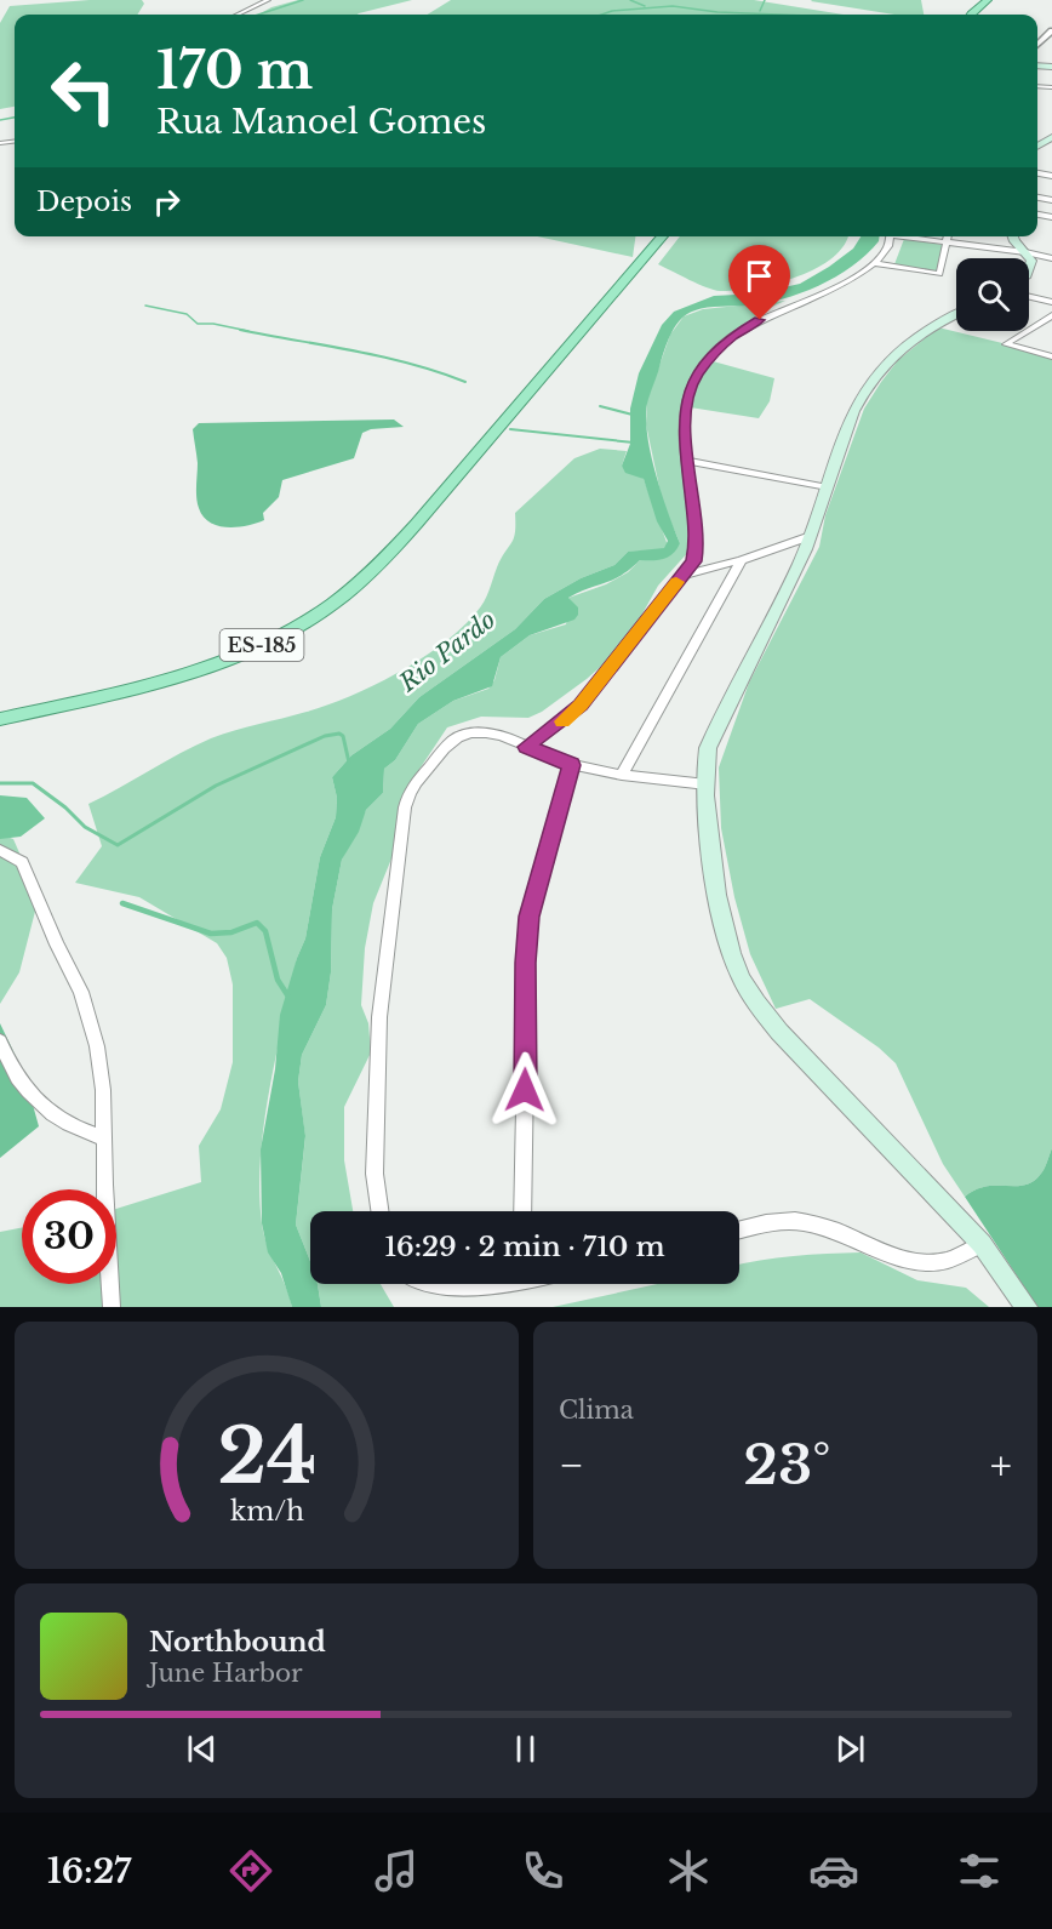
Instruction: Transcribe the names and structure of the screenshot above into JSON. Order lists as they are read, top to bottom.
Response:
{
  "streets": {
    "main road": ["ES-185"]
  },
  "water": ["Rio Pardo"],
  "page": {
    "turn": ["170 m", "Rua Manoel Gomes"],
    "then": "Depois",
    "limit": "30",
    "trip": "16:29 · 2 min · 710 m",
    "tile": "Clima",
    "heat": ["−", "23°", "+"],
    "song": ["Northbound", "June Harbor"],
    "tabs": "16:27",
    "gauge": ["24", "km/h"]
  }
}
